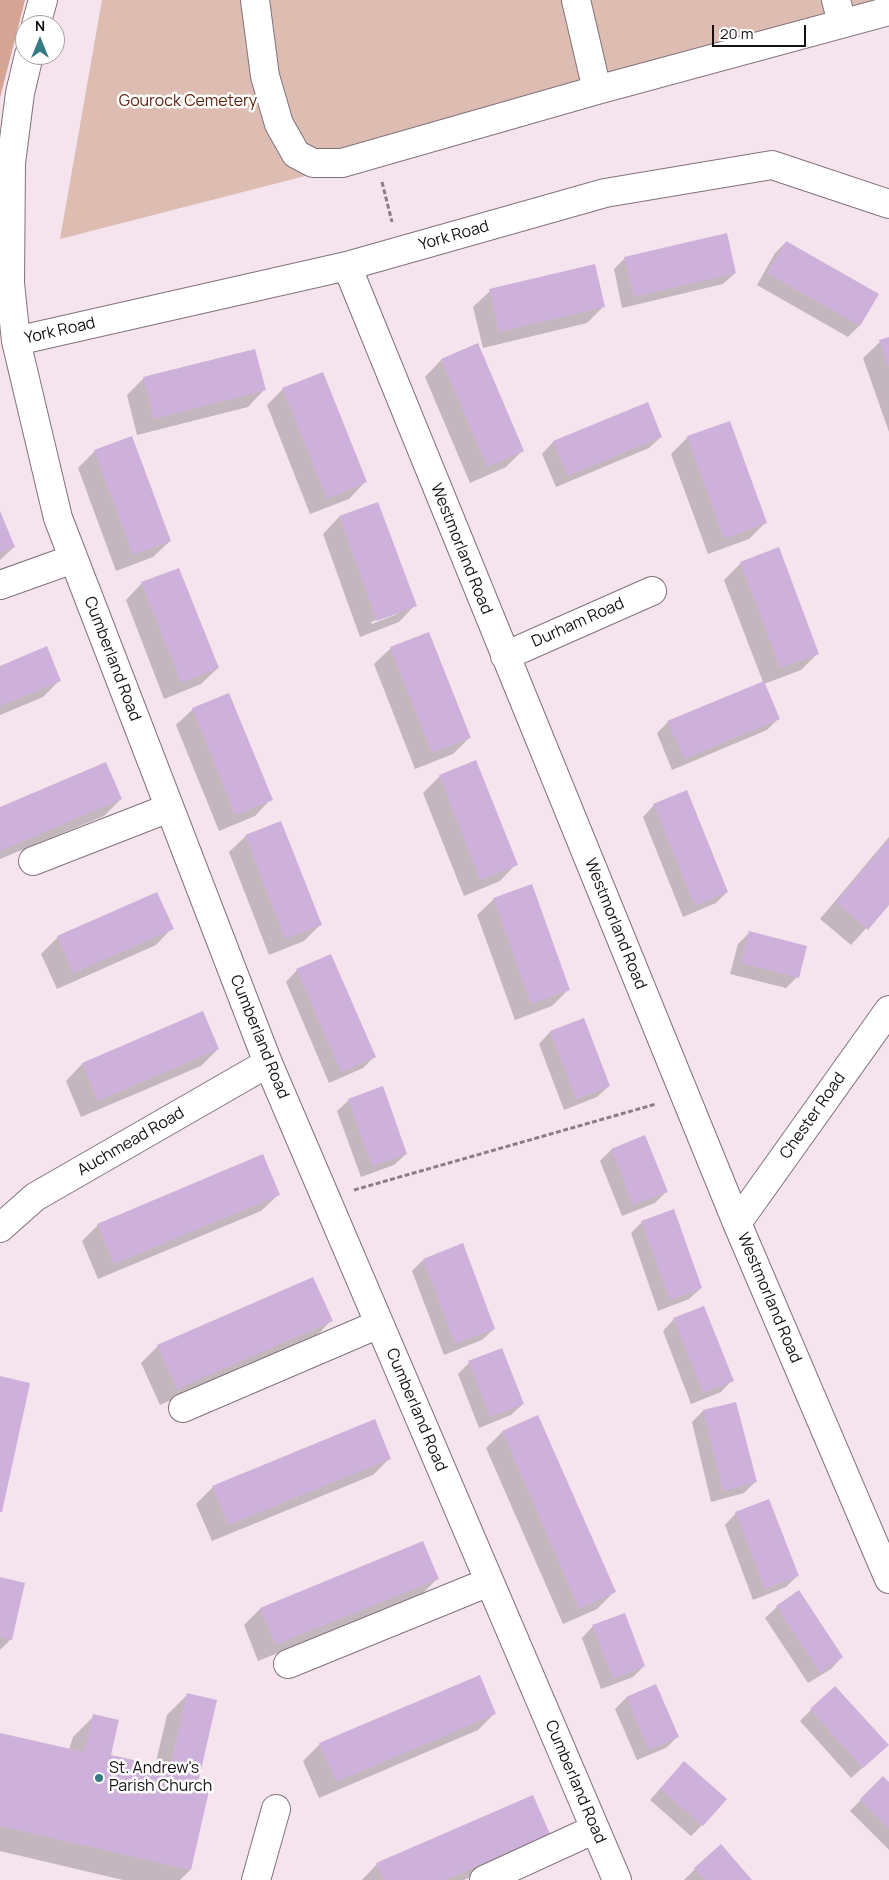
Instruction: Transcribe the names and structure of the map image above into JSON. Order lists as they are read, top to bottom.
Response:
{
  "streets": {
    "street": [
      "York Road",
      "Westmorland Road",
      "Durham Road",
      "Cumberland Road",
      "Chester Road",
      "Auchmead Road"
    ]
  },
  "crossings": [
    ["York Road", "Westmorland Road"],
    ["York Road", "Cumberland Road"],
    ["Westmorland Road", "Durham Road"],
    ["Westmorland Road", "Chester Road"],
    ["Cumberland Road", "Auchmead Road"]
  ],
  "parks": ["Gourock Cemetery"],
  "places": ["St. Andrew's Parish Church"],
  "scale_bar": "20 m",
  "north": "top"
}
